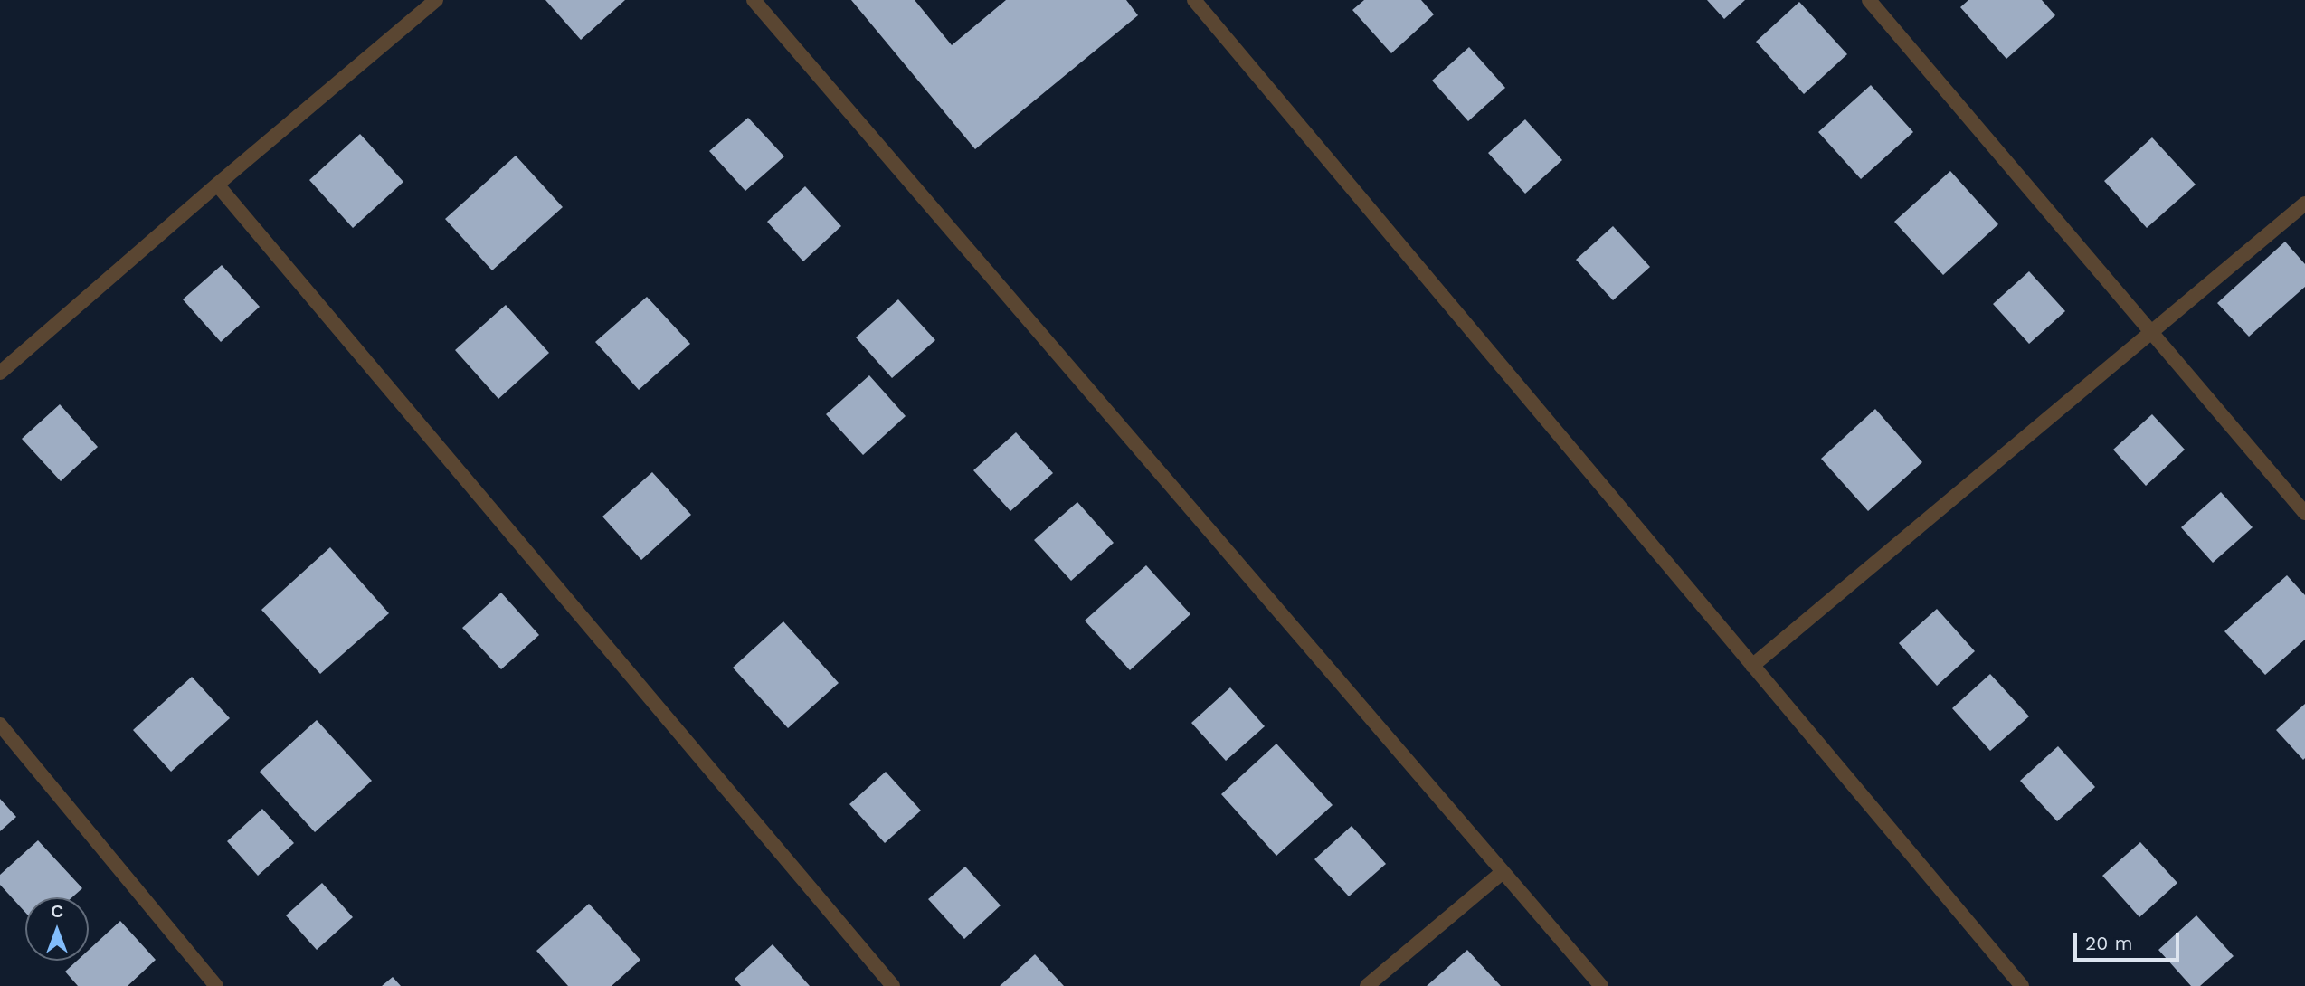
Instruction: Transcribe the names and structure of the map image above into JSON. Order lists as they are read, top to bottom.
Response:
{
  "scale_bar": "20 m",
  "north": "top"
}
